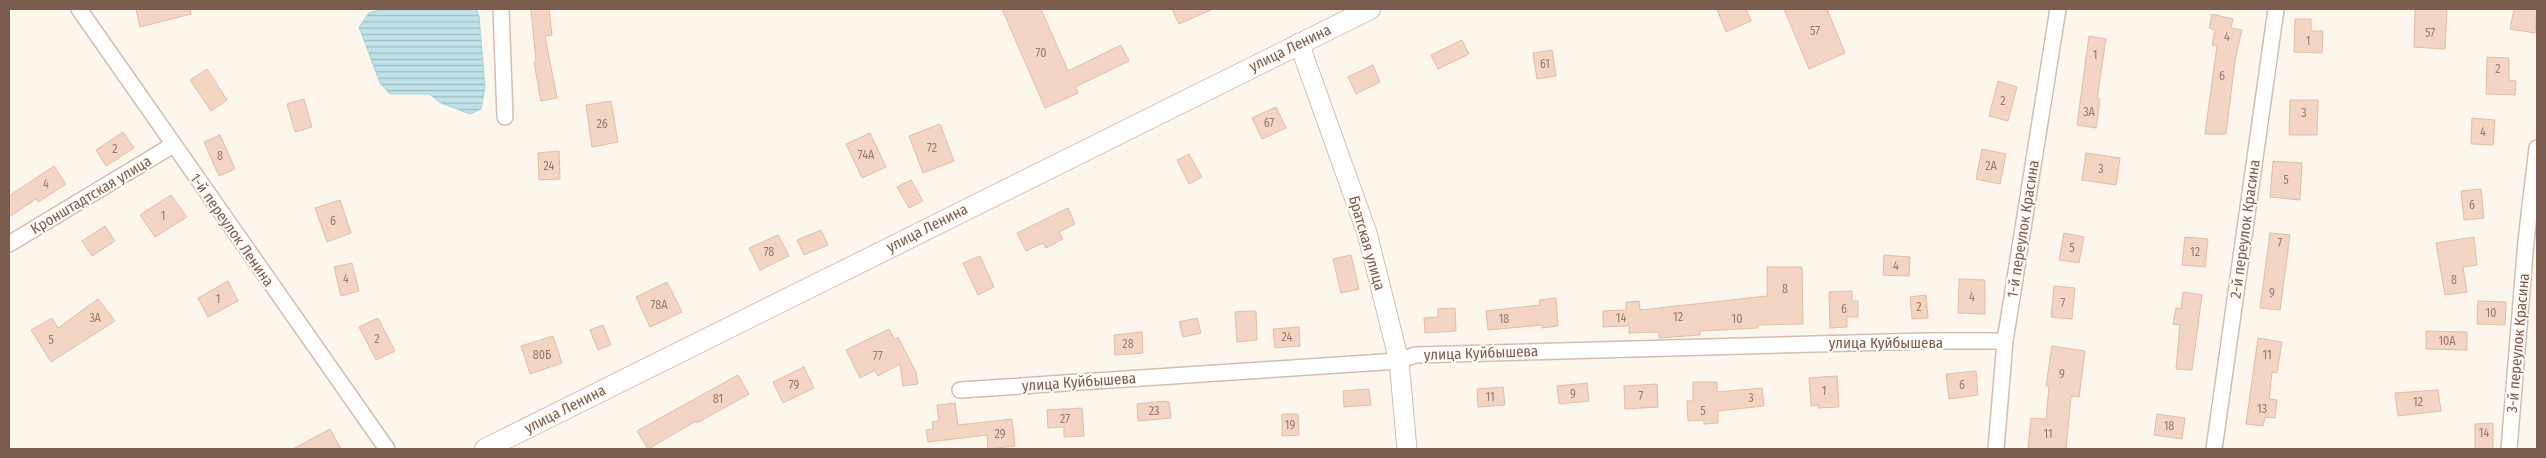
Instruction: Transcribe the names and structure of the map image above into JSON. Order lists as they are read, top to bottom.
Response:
{
  "streets": {
    "main road": ["улица Ленина"],
    "street": [
      "Кронштадтская улица",
      "1-й переулок Красина",
      "2-й переулок Красина",
      "1-й переулок Ленина",
      "Братская улица",
      "улица Куйбышева",
      "3-й переулок Красина"
    ]
  },
  "crossings": [
    ["улица Ленина", "Братская улица"],
    ["Кронштадтская улица", "1-й переулок Ленина"],
    ["1-й переулок Красина", "улица Куйбышева"],
    ["Братская улица", "улица Куйбышева"]
  ],
  "house_numbers": [
    "57",
    "57",
    "4",
    "1",
    "70",
    "1",
    "61",
    "2",
    "6",
    "2",
    "3А",
    "3",
    "67",
    "26",
    "4",
    "72",
    "2",
    "74А",
    "8",
    "24",
    "2А",
    "3",
    "5",
    "4",
    "6",
    "1",
    "6",
    "7",
    "5",
    "78",
    "12",
    "4",
    "4",
    "8",
    "8",
    "9",
    "4",
    "1",
    "7",
    "78А",
    "2",
    "6",
    "10",
    "12",
    "3А",
    "14",
    "18",
    "10",
    "24",
    "2",
    "5",
    "10А",
    "28",
    "80Б",
    "11",
    "77",
    "9",
    "79",
    "6",
    "1",
    "9",
    "7",
    "11",
    "3",
    "81",
    "12",
    "13",
    "23",
    "5",
    "27",
    "19",
    "18",
    "14",
    "29",
    "11"
  ]
}
